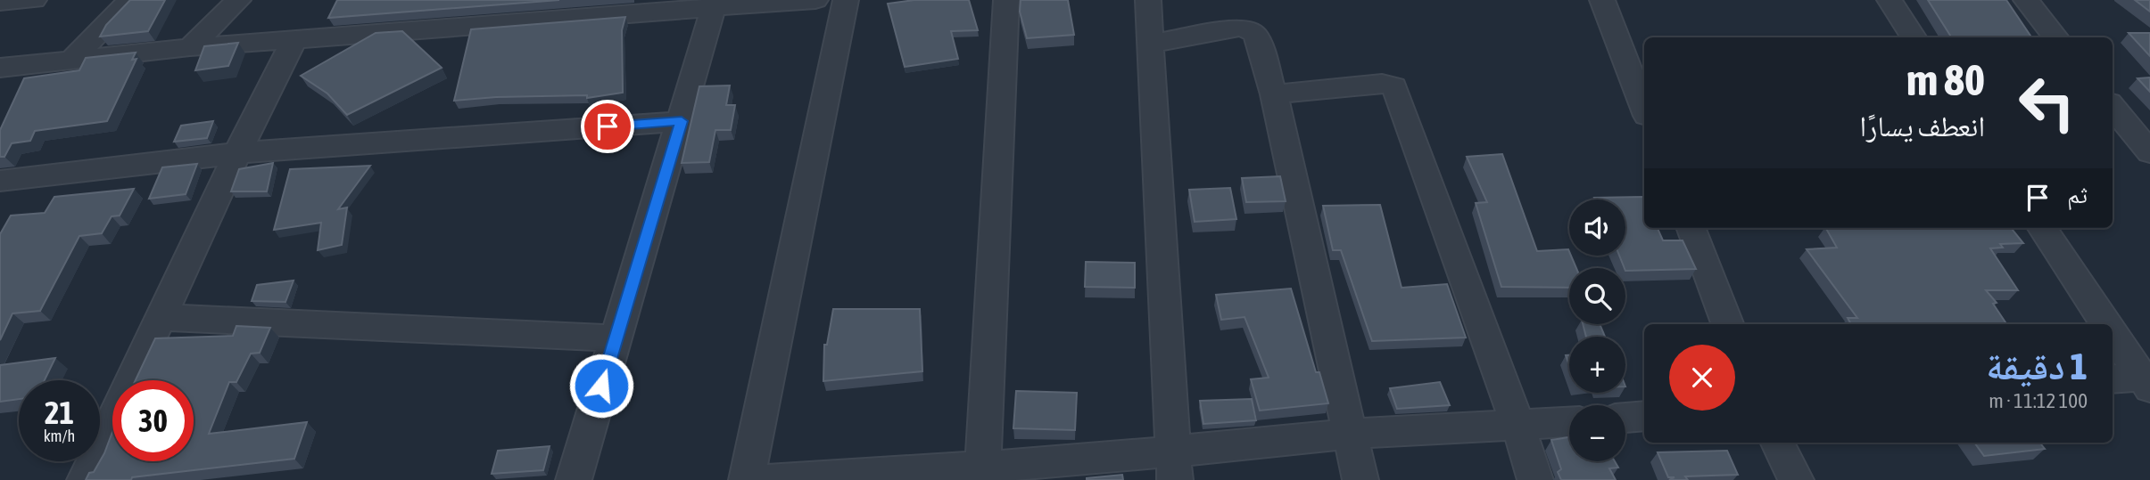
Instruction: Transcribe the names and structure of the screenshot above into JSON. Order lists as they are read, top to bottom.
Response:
{
  "page": {
    "turn": ["80 m", "انعطف يسارًا"],
    "then": "ثم",
    "map_buttons": ["+", "−"],
    "heading": ["1 دقيقة", "100 m · 11:12"],
    "speed": "21 km/h",
    "limit": "30"
  }
}
